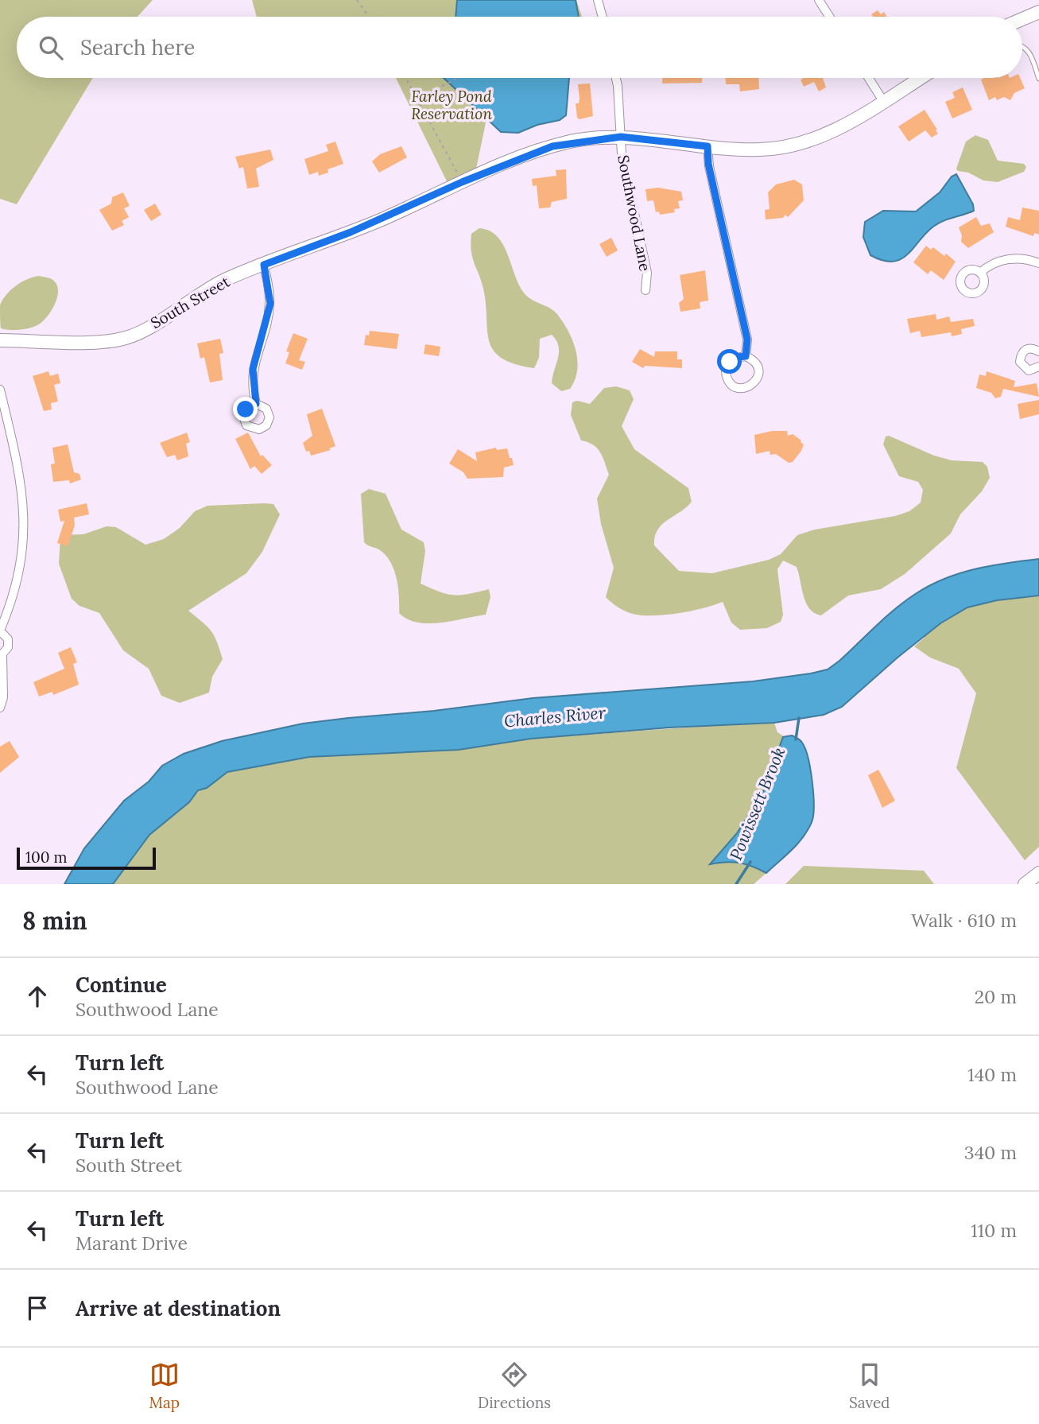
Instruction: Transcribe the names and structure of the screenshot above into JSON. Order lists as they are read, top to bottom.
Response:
{
  "streets": {
    "street": ["Southwood Lane", "South Street"]
  },
  "crossings": [
    ["Southwood Lane", "South Street"]
  ],
  "water": ["Charles River", "Powissett Brook"],
  "parks": ["Farley Pond Reservation"],
  "scale_bar": "100 m",
  "page": {
    "search": "Search here",
    "scale": "100 m",
    "heading": ["8 min", "Walk · 610 m"],
    "list": [
      ["Continue", "Southwood Lane", "20 m"],
      ["Turn left", "Southwood Lane", "140 m"],
      ["Turn left", "South Street", "340 m"],
      ["Turn left", "Marant Drive", "110 m"],
      "Arrive at destination"
    ],
    "nav": ["Map", "Directions", "Saved"]
  }
}
